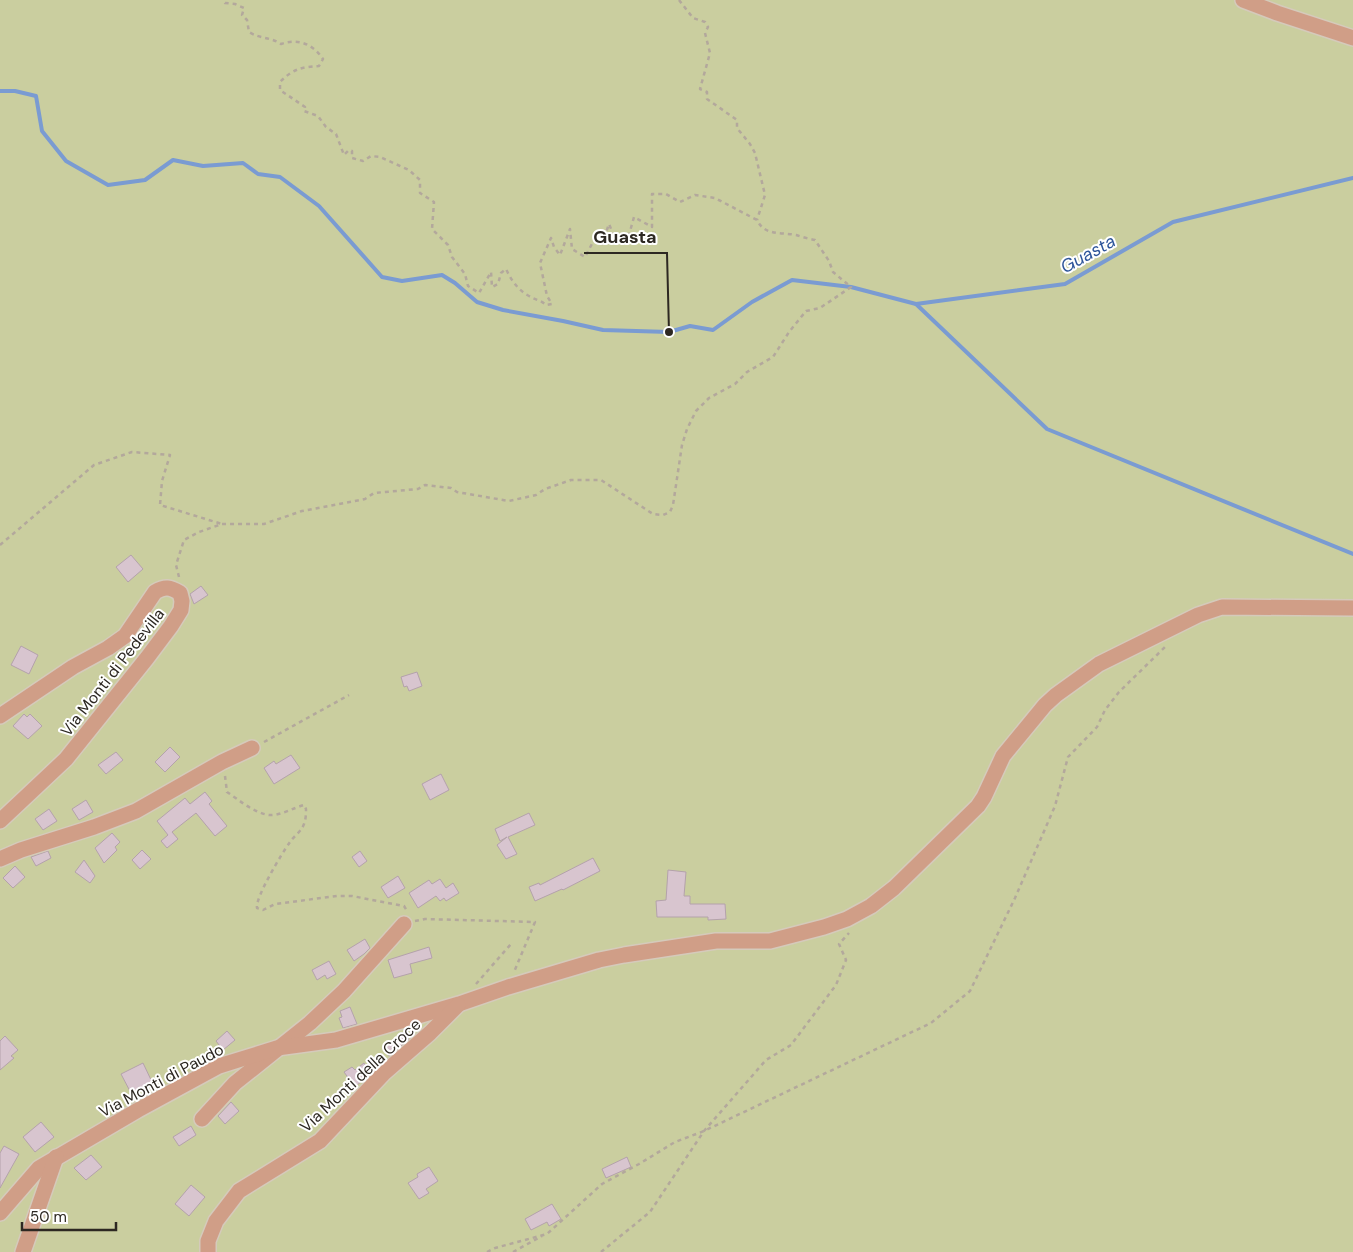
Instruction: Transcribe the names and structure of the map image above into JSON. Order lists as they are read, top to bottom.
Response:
{
  "streets": {
    "street": ["Via Monti di Pedevilla", "Via Monti della Croce", "Via Monti di Paudo"]
  },
  "crossings": [
    ["Via Monti della Croce", "Via Monti di Paudo"]
  ],
  "water": ["Guasta"],
  "places": ["Guasta"],
  "scale_bar": "50 m"
}
